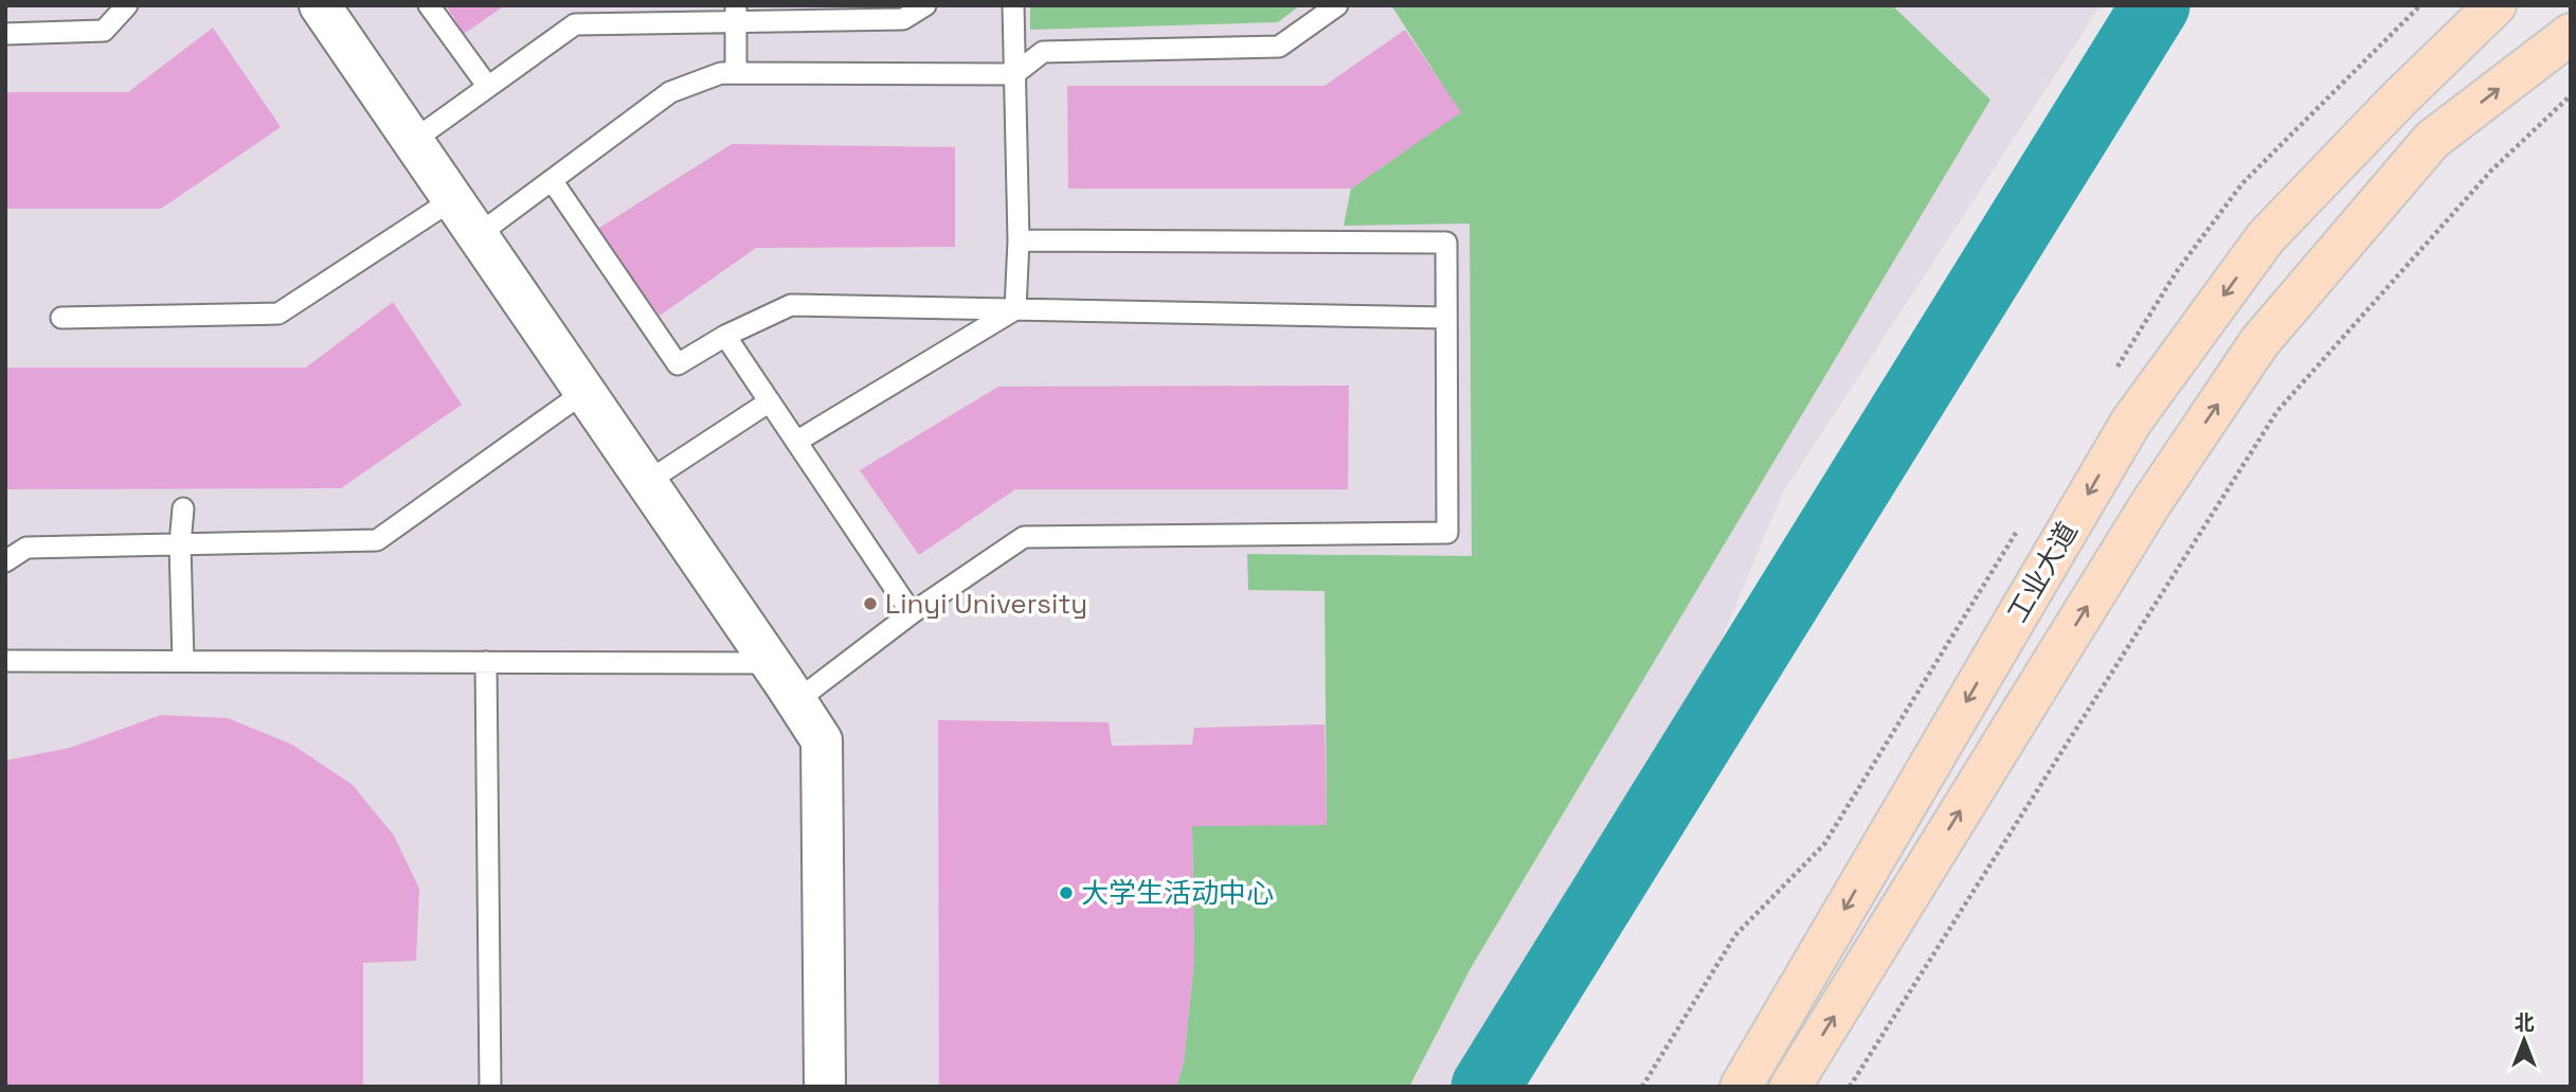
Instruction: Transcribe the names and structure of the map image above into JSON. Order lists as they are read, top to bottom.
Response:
{
  "streets": {
    "main road": ["工业大道"]
  },
  "places": ["Linyi University", "大学生活动中心"],
  "north": "top"
}
